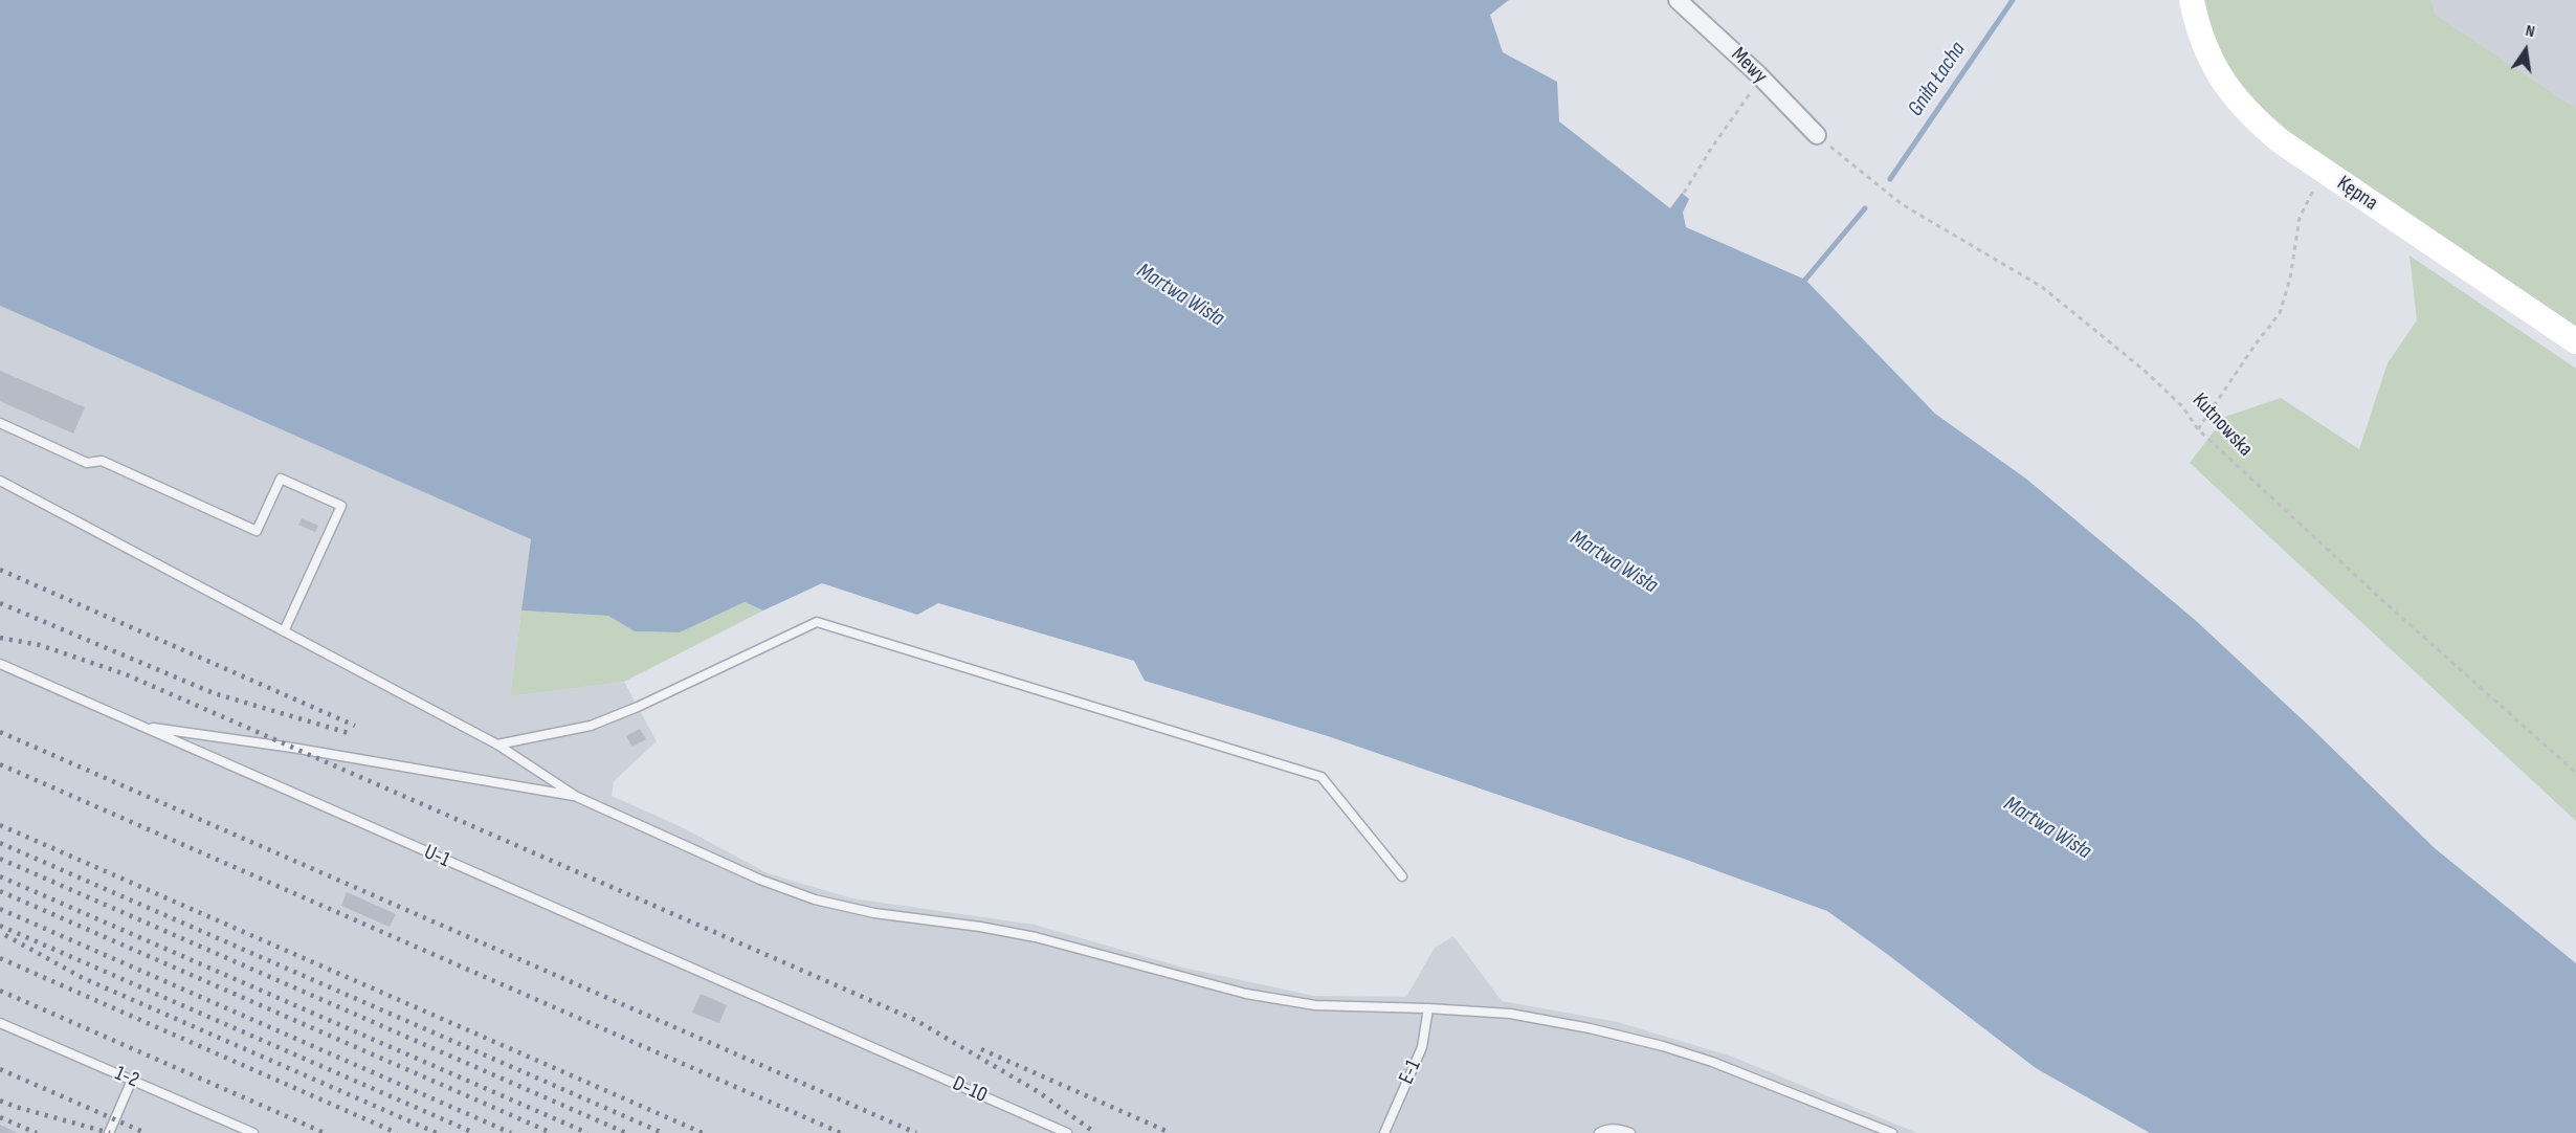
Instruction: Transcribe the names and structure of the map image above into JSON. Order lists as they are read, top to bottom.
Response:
{
  "streets": {
    "street": ["Mewy", "Kępna"],
    "lane": [
      "U-1",
      "E-1",
      "1-2",
      "D-10"
    ],
    "path": ["Kutnowska"]
  },
  "crossings": [
    ["Mewy", "Kutnowska"],
    ["U-1", "D-10"]
  ],
  "water": ["Gniła Łacha", "Martwa Wisła"],
  "north": "top"
}
